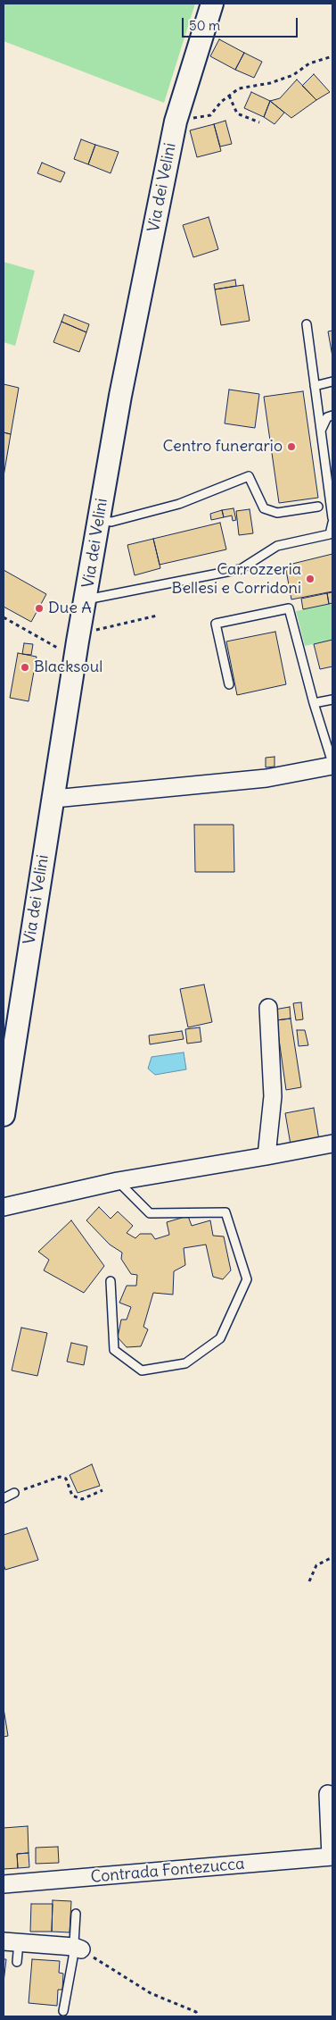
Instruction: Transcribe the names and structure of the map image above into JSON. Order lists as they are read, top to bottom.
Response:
{
  "streets": {
    "street": ["Via dei Velini", "Contrada Fontezucca"]
  },
  "places": [
    "Centro funerario",
    "Carrozzeria Bellesi e Corridoni",
    "Due A",
    "Blacksoul"
  ],
  "scale_bar": "50 m"
}
